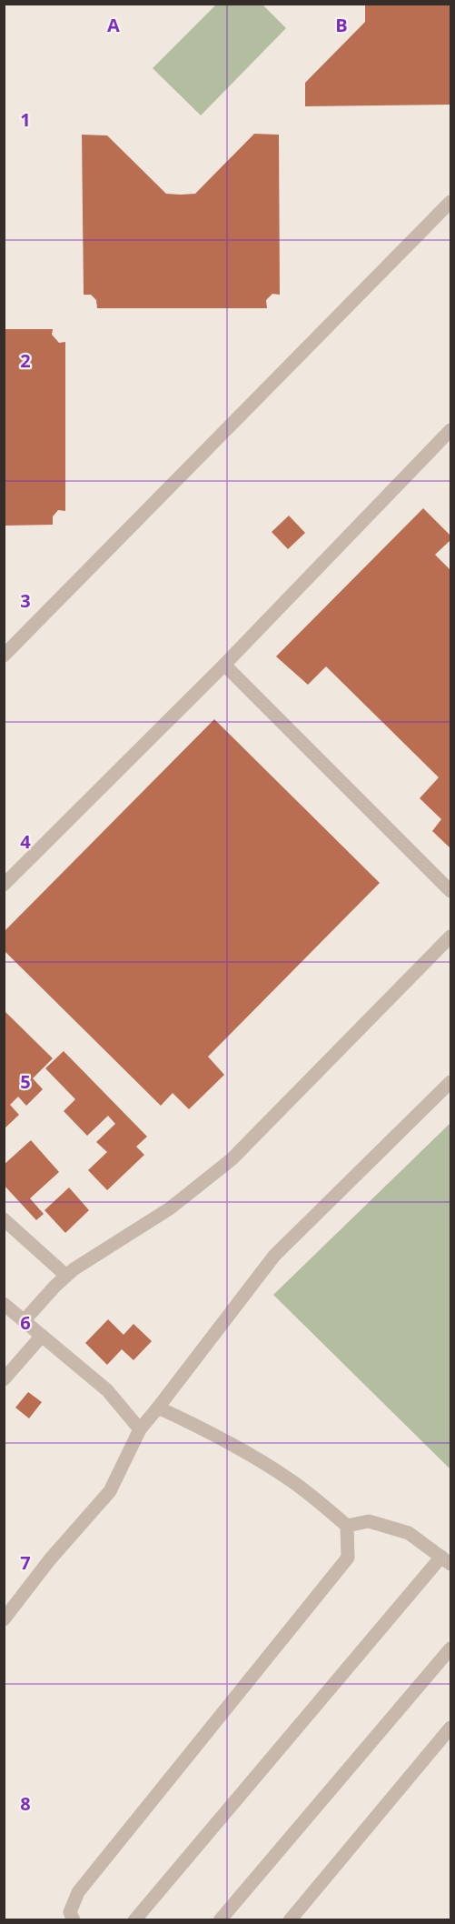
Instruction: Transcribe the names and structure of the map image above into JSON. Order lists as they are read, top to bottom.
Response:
{
  "grid": {
    "columns": ["A", "B"],
    "rows": [
      "1",
      "2",
      "3",
      "4",
      "5",
      "6",
      "7",
      "8"
    ]
  }
}
